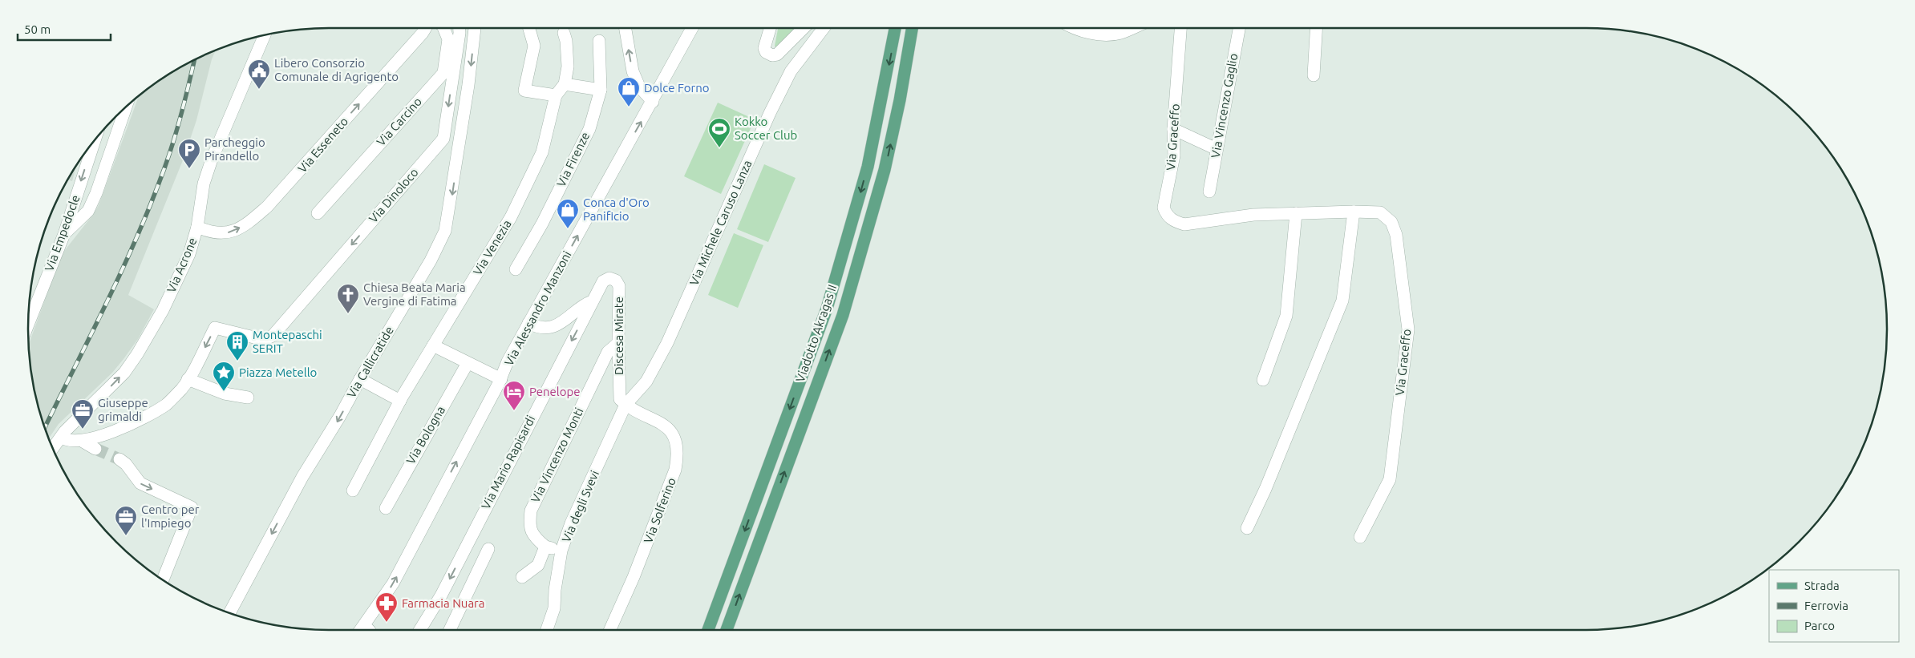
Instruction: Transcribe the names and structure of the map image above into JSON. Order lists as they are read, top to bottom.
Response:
{
  "streets": {
    "main road": ["Viadotto Akragas II"],
    "street": [
      "Via Vincenzo Gaglio",
      "Via Carcino",
      "Via Graceffo",
      "Via Esseneto",
      "Via Firenze",
      "Via Dinoloco",
      "Via Michele Caruso Lanza",
      "Via Empedocle",
      "Via Venezia",
      "Via Acrone",
      "Via Alessandro Manzoni",
      "Discesa Mirate",
      "Via Callicratide",
      "Via Bologna",
      "Via Vincenzo Monti",
      "Via Mario Rapisardi",
      "Via degli Svevi",
      "Via Solferino"
    ]
  },
  "crossings": [
    ["Via Esseneto", "Via Acrone"],
    ["Via Michele Caruso Lanza", "Discesa Mirate"],
    ["Via Michele Caruso Lanza", "Via degli Svevi"],
    ["Via Michele Caruso Lanza", "Via Solferino"],
    ["Discesa Mirate", "Via Vincenzo Monti"],
    ["Discesa Mirate", "Via Mario Rapisardi"],
    ["Discesa Mirate", "Via degli Svevi"],
    ["Discesa Mirate", "Via Solferino"],
    ["Via degli Svevi", "Via Solferino"]
  ],
  "one_way": [
    "Via Esseneto",
    "Via Dinoloco",
    "Via Acrone",
    "Via Alessandro Manzoni",
    "Via Callicratide"
  ],
  "places": {
    "public building": ["Libero Consorzio Comunale di Agrigento"],
    "shop": ["Dolce Forno", "Conca d'Oro Panificio"],
    "sports": ["Kokko Soccer Club"],
    "parking": ["Parcheggio Pirandello"],
    "church": ["Chiesa Beata Maria Vergine di Fatima"],
    "building": ["Montepaschi SERIT"],
    "place": ["Piazza Metello"],
    "hotel": ["Penelope"],
    "office": ["Giuseppe grimaldi", "Centro per l'Impiego"],
    "pharmacy": ["Farmacia Nuara"]
  },
  "legend": ["Strada", "Ferrovia", "Parco"],
  "scale_bar": "50 m"
}
